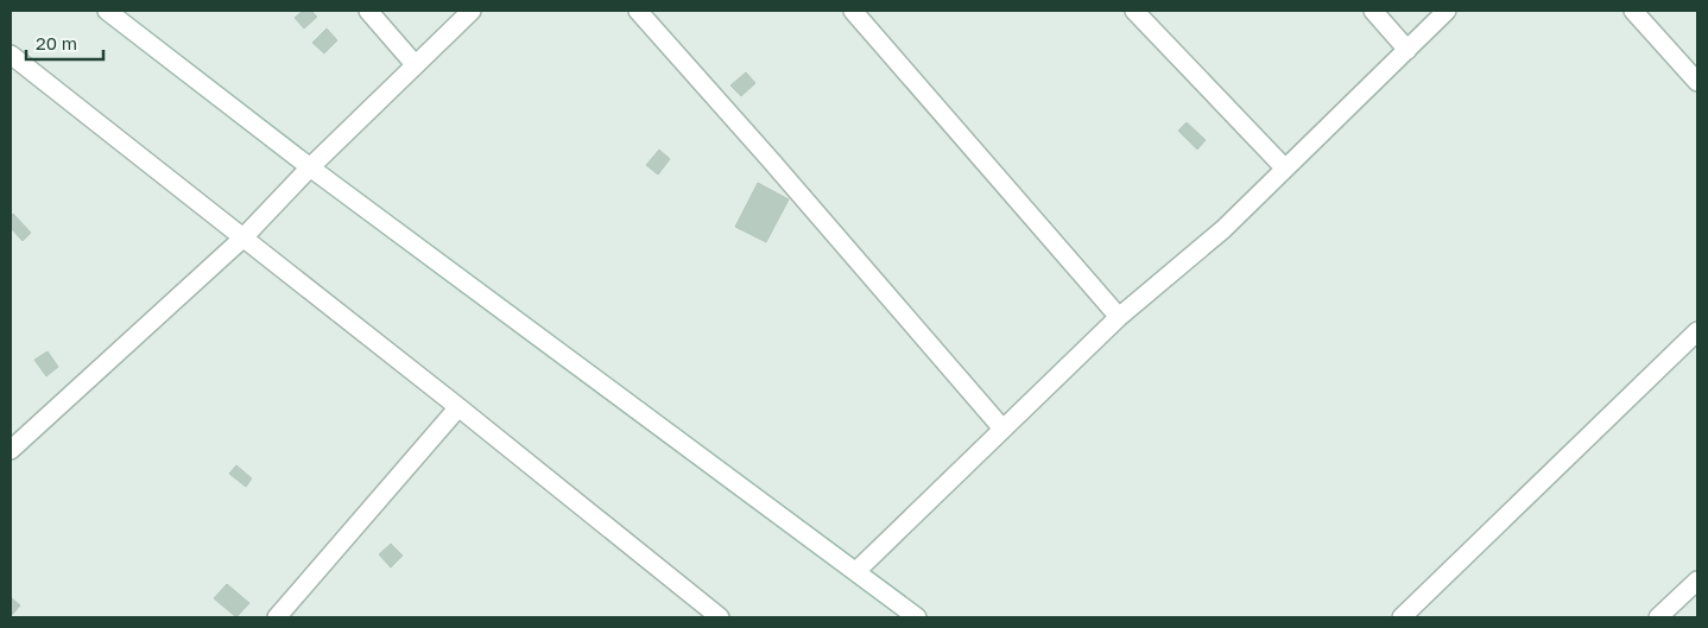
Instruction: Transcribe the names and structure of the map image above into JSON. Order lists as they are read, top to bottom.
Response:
{
  "scale_bar": "20 m"
}
